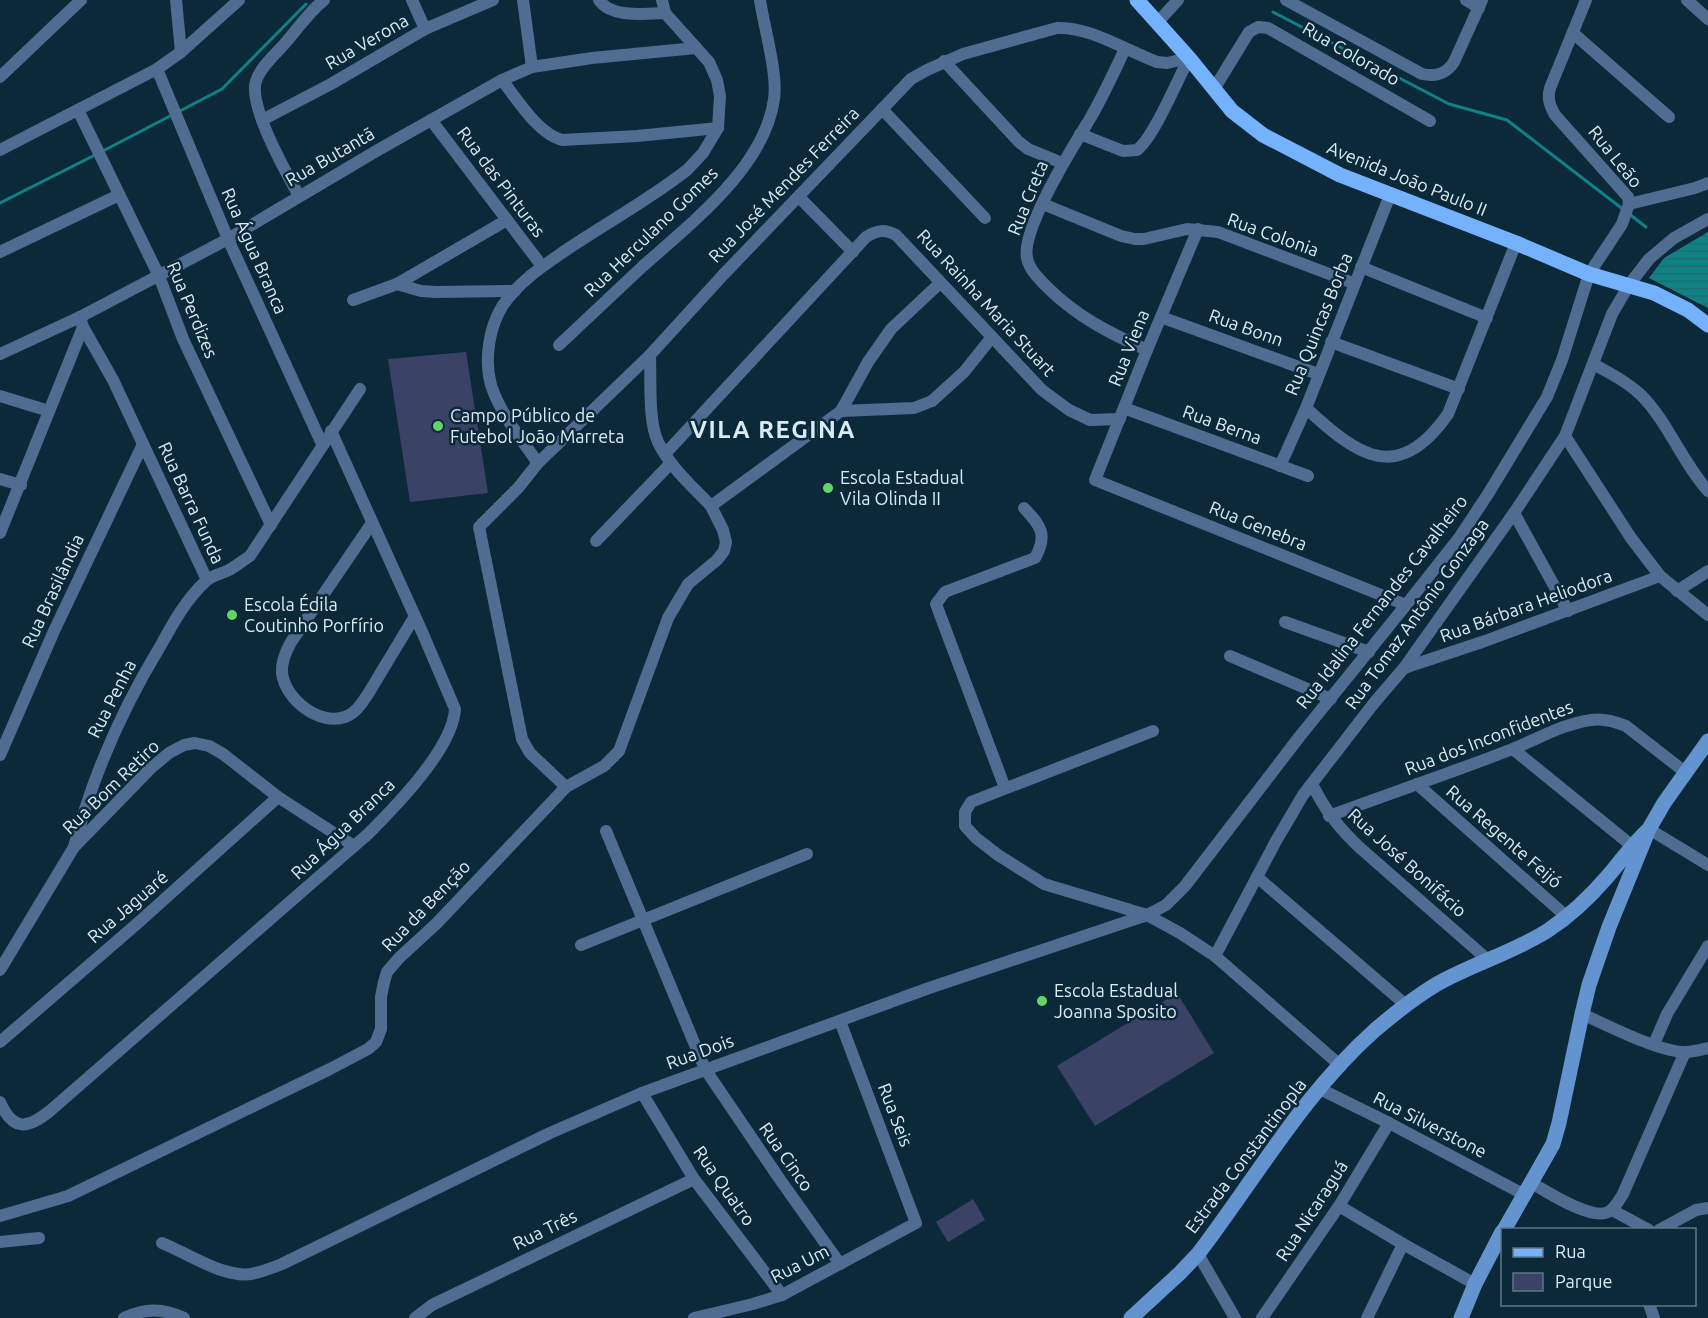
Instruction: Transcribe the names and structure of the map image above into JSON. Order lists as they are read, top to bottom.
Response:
{
  "streets": {
    "main road": ["Avenida João Paulo II"],
    "street": [
      "Rua Verona",
      "Rua Colorado",
      "Rua Butantã",
      "Rua Leão",
      "Rua das Pinturas",
      "Rua José Mendes Ferreira",
      "Rua Creta",
      "Rua Herculano Gomes",
      "Rua Colonia",
      "Rua Água Branca",
      "Rua Rainha Maria Stuart",
      "Rua Perdizes",
      "Rua Quincas Borba",
      "Rua Bonn",
      "Rua Viena",
      "Rua Berna",
      "Rua Barra Funda",
      "Rua Genebra",
      "Rua Brasilândia",
      "Rua Idalina Fernandes Cavalheiro",
      "Rua Bárbara Heliodora",
      "Rua Tomaz Antônio Gonzaga",
      "Rua Penha",
      "Rua dos Inconfidentes",
      "Rua Bom Retiro",
      "Rua Regente Feijó",
      "Rua José Bonifácio",
      "Rua da Benção",
      "Rua Jaguaré",
      "Rua Dois",
      "Rua Seis",
      "Rua Silverstone",
      "Estrada Constantinopla",
      "Rua Cinco",
      "Rua Quatro",
      "Rua Nicaraguá",
      "Rua Três",
      "Rua Um"
    ]
  },
  "crossings": [
    ["Rua Colorado", "Avenida João Paulo II"],
    ["Rua Butantã", "Rua das Pinturas"],
    ["Rua Butantã", "Rua Água Branca"],
    ["Rua Butantã", "Rua Perdizes"],
    ["Rua Butantã", "Rua Barra Funda"],
    ["Rua Leão", "Avenida João Paulo II"],
    ["Rua Leão", "Rua Idalina Fernandes Cavalheiro"],
    ["Avenida João Paulo II", "Rua José Mendes Ferreira"],
    ["Avenida João Paulo II", "Rua Quincas Borba"],
    ["Avenida João Paulo II", "Rua Idalina Fernandes Cavalheiro"],
    ["Avenida João Paulo II", "Rua Tomaz Antônio Gonzaga"],
    ["Rua José Mendes Ferreira", "Rua Creta"],
    ["Rua José Mendes Ferreira", "Rua da Benção"],
    ["Rua Creta", "Rua Colonia"],
    ["Rua Creta", "Rua Viena"],
    ["Rua Colonia", "Rua Quincas Borba"],
    ["Rua Colonia", "Rua Viena"],
    ["Rua Água Branca", "Rua Barra Funda"],
    ["Rua Água Branca", "Rua Bom Retiro"],
    ["Rua Rainha Maria Stuart", "Rua Viena"],
    ["Rua Rainha Maria Stuart", "Rua Berna"],
    ["Rua Perdizes", "Rua Barra Funda"],
    ["Rua Quincas Borba", "Rua Bonn"],
    ["Rua Quincas Borba", "Rua Berna"],
    ["Rua Bonn", "Rua Viena"],
    ["Rua Viena", "Rua Berna"],
    ["Rua Viena", "Rua Genebra"],
    ["Rua Barra Funda", "Rua Brasilândia"],
    ["Rua Barra Funda", "Rua Penha"],
    ["Rua Genebra", "Rua Idalina Fernandes Cavalheiro"],
    ["Rua Idalina Fernandes Cavalheiro", "Rua Dois"],
    ["Rua Bárbara Heliodora", "Rua Tomaz Antônio Gonzaga"],
    ["Rua Tomaz Antônio Gonzaga", "Rua José Bonifácio"],
    ["Rua Penha", "Rua Bom Retiro"],
    ["Rua dos Inconfidentes", "Rua Regente Feijó"],
    ["Rua dos Inconfidentes", "Rua José Bonifácio"],
    ["Rua Bom Retiro", "Rua Jaguaré"],
    ["Rua Regente Feijó", "Estrada Constantinopla"],
    ["Rua José Bonifácio", "Estrada Constantinopla"],
    ["Rua Dois", "Rua Seis"],
    ["Rua Dois", "Rua Cinco"],
    ["Rua Dois", "Rua Quatro"],
    ["Rua Seis", "Rua Um"],
    ["Rua Silverstone", "Estrada Constantinopla"],
    ["Rua Silverstone", "Rua Nicaraguá"],
    ["Rua Cinco", "Rua Um"],
    ["Rua Quatro", "Rua Três"],
    ["Rua Quatro", "Rua Um"]
  ],
  "districts": ["VILA REGINA"],
  "places": [
    "Campo Público de Futebol João Marreta",
    "Escola Estadual Vila Olinda II",
    "Escola Édila Coutinho Porfírio",
    "Escola Estadual Joanna Sposito"
  ],
  "legend": ["Rua", "Parque"]
}
